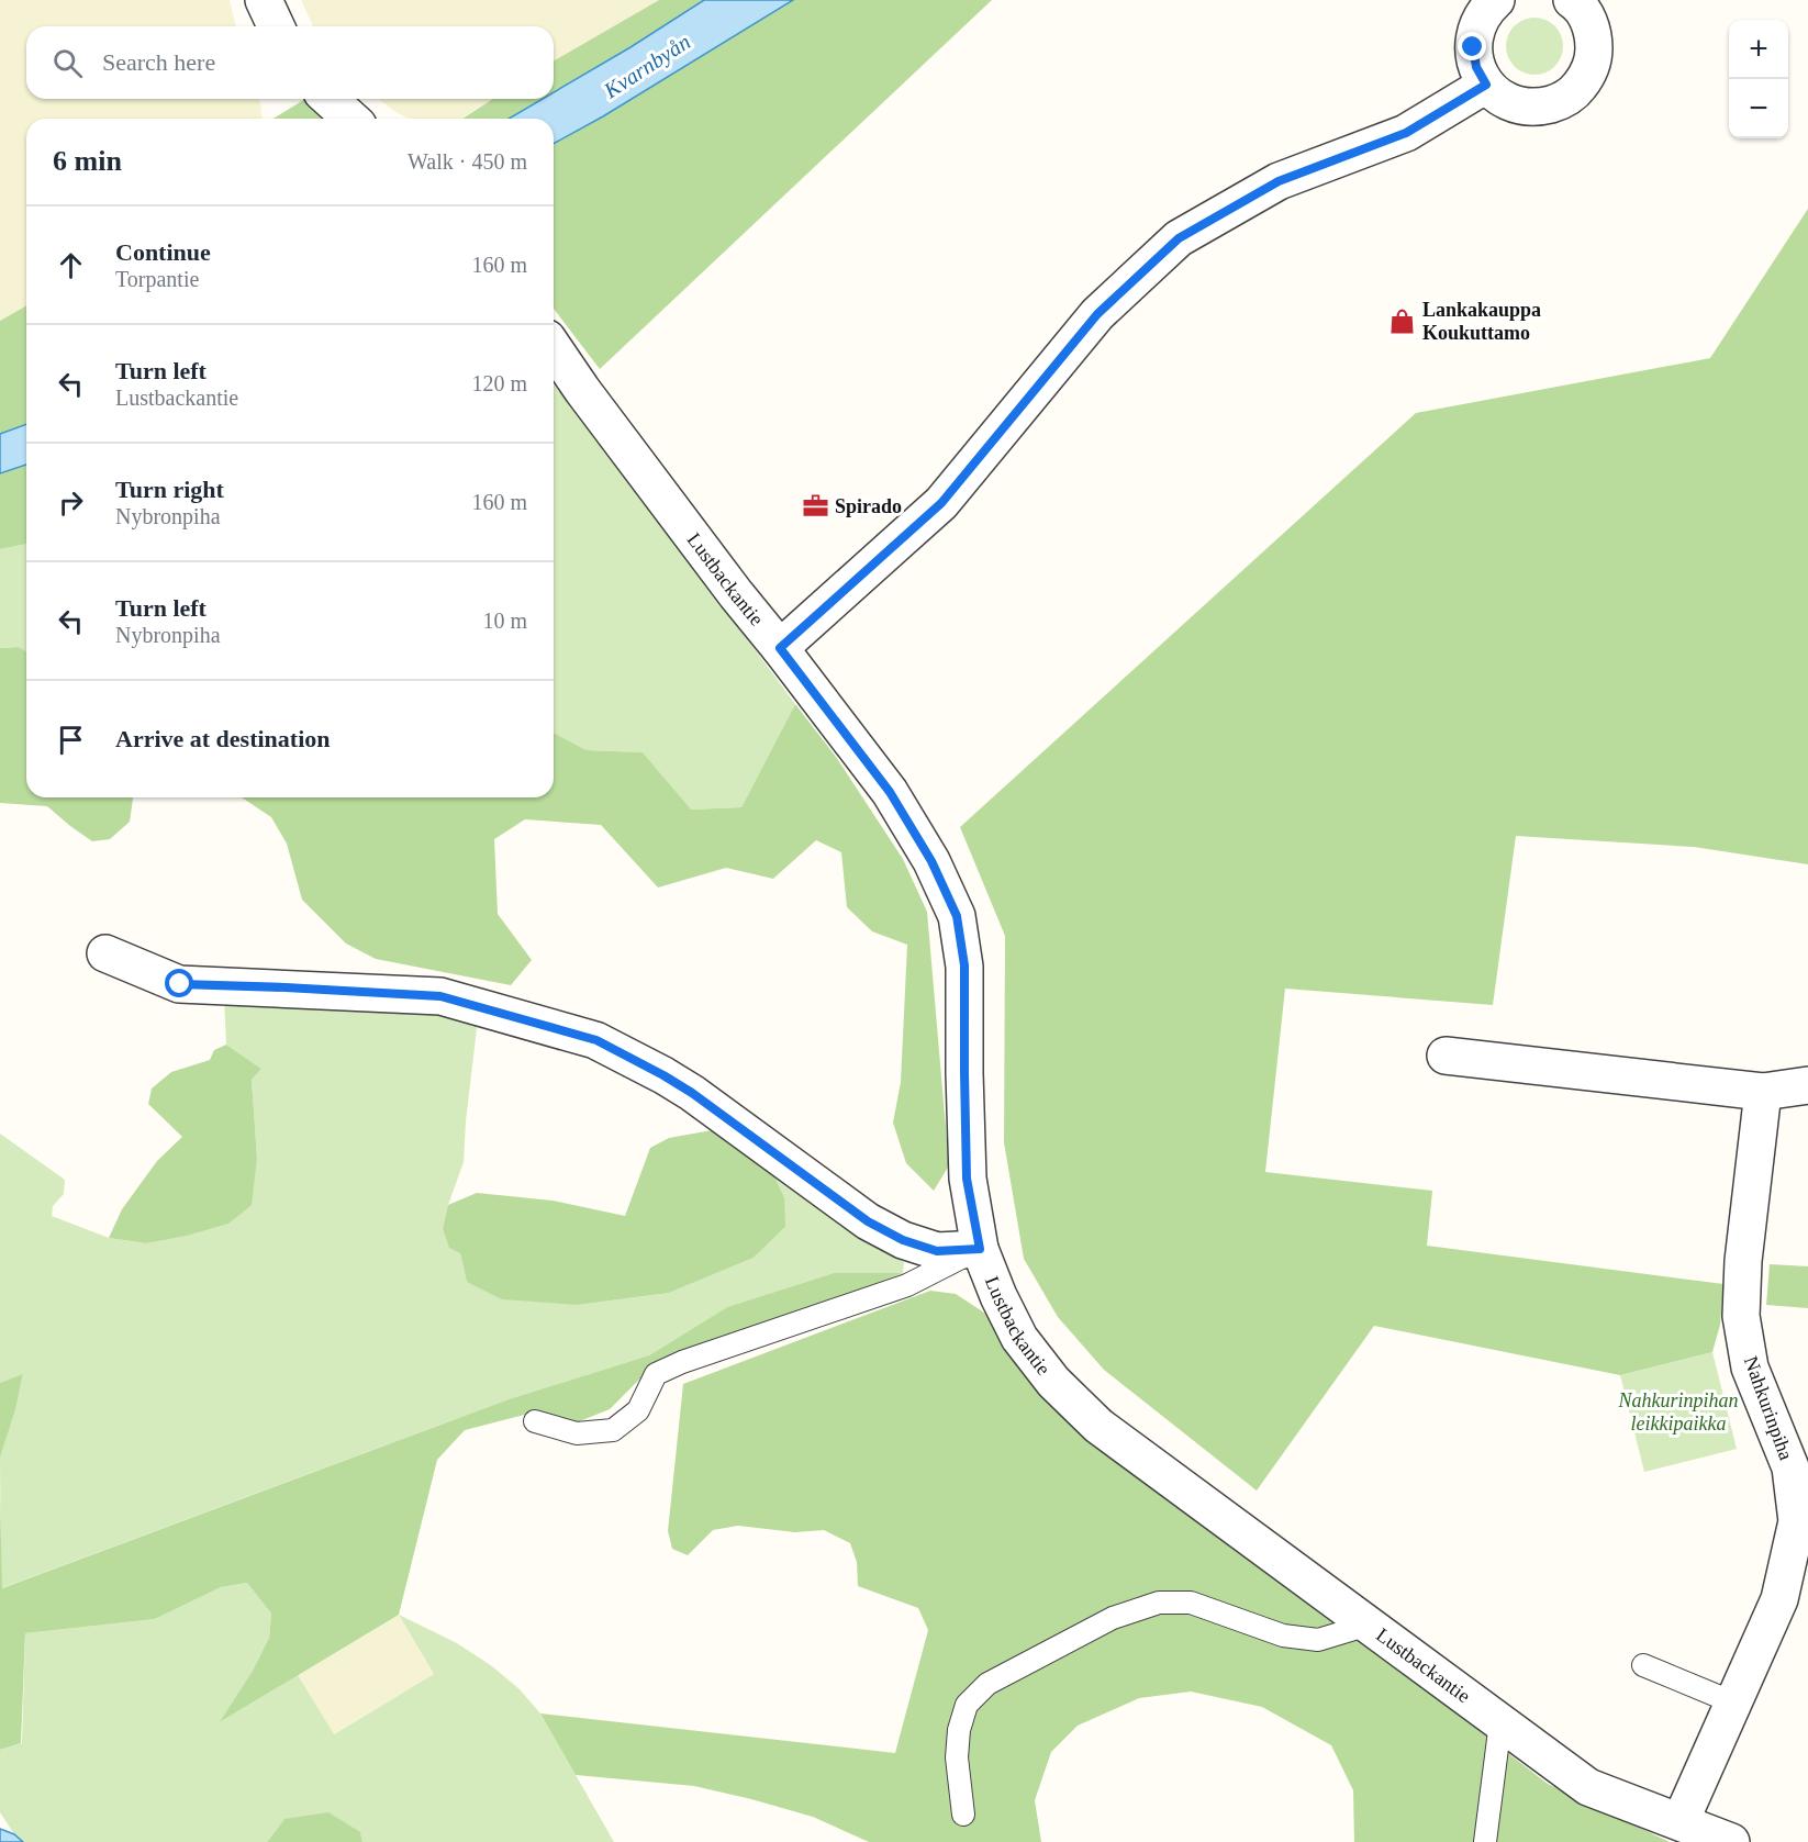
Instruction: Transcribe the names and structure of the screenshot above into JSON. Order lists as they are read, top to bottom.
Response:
{
  "streets": {
    "street": ["Lustbackantie", "Nahkurinpiha"]
  },
  "crossings": [
    ["Lustbackantie", "Nahkurinpiha"]
  ],
  "water": ["Kvarnbyån"],
  "parks": ["Nahkurinpihan leikkipaikka"],
  "places": {
    "shop": ["Lankakauppa Koukuttamo"],
    "office": ["Spirado"]
  },
  "page": {
    "map_buttons": ["+", "−"],
    "search": "Search here",
    "heading": ["6 min", "Walk · 450 m"],
    "list": [
      ["Continue", "Torpantie", "160 m"],
      ["Turn left", "Lustbackantie", "120 m"],
      ["Turn right", "Nybronpiha", "160 m"],
      ["Turn left", "Nybronpiha", "10 m"],
      "Arrive at destination"
    ]
  }
}
